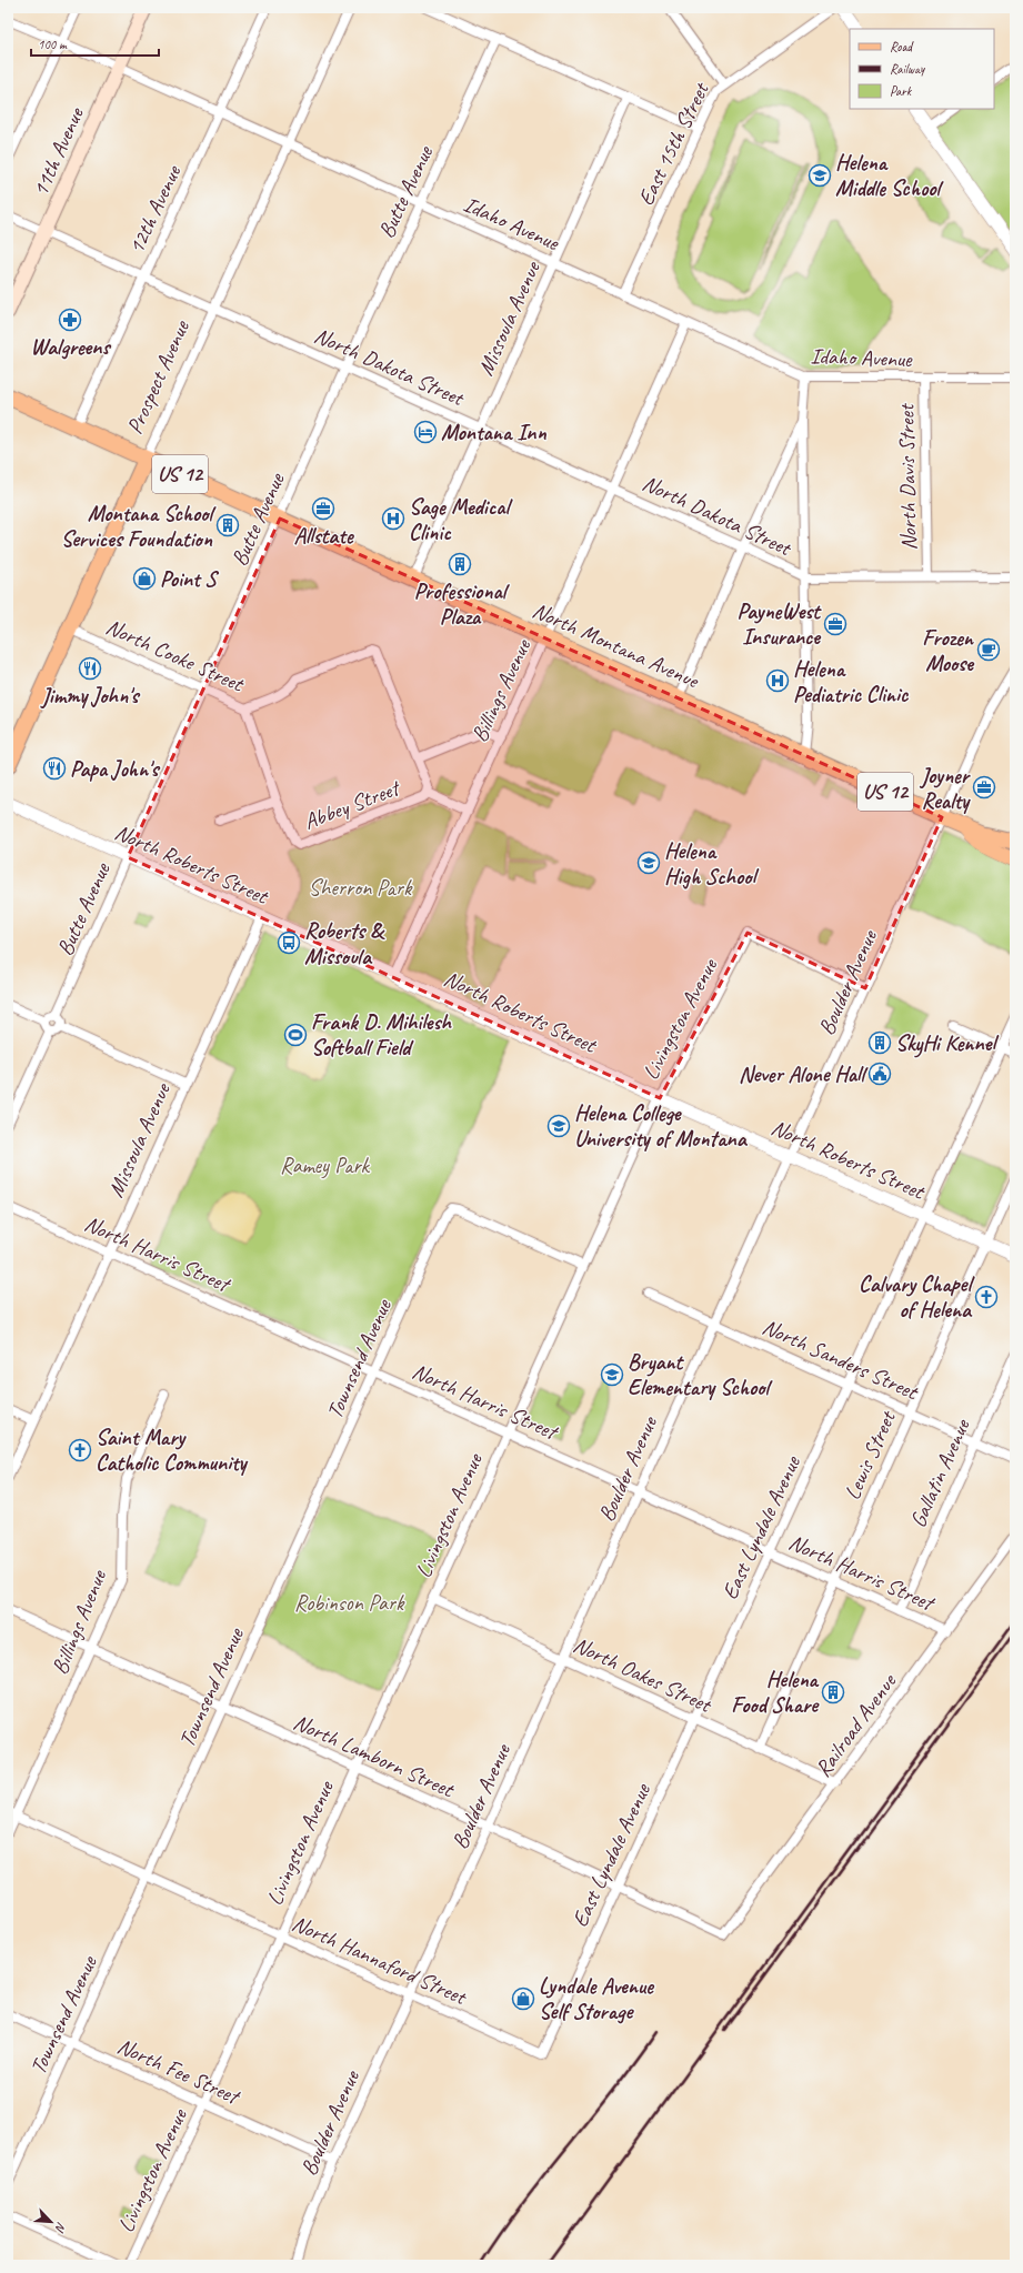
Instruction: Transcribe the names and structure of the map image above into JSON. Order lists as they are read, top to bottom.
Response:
{
  "streets": {
    "highway": ["Prospect Avenue", "US 12", "North Montana Avenue"],
    "main road": ["11th Avenue"],
    "street": [
      "East 15th Street",
      "Butte Avenue",
      "12th Avenue",
      "Idaho Avenue",
      "Missoula Avenue",
      "North Dakota Street",
      "North Davis Street",
      "North Cooke Street",
      "Billings Avenue",
      "Abbey Street",
      "North Roberts Street",
      "Boulder Avenue",
      "Livingston Avenue",
      "North Harris Street",
      "Townsend Avenue",
      "North Sanders Street",
      "Lewis Street",
      "Gallatin Avenue",
      "East Lyndale Avenue",
      "North Oakes Street",
      "Railroad Avenue",
      "North Lamborn Street",
      "North Hannaford Street",
      "North Fee Street"
    ]
  },
  "crossings": [
    ["East 15th Street", "Idaho Avenue"],
    ["11th Avenue", "Idaho Avenue"],
    ["11th Avenue", "North Dakota Street"],
    ["Butte Avenue", "Idaho Avenue"],
    ["Butte Avenue", "North Dakota Street"],
    ["Butte Avenue", "North Montana Avenue"],
    ["Butte Avenue", "North Cooke Street"],
    ["Butte Avenue", "North Roberts Street"],
    ["12th Avenue", "Idaho Avenue"],
    ["12th Avenue", "North Dakota Street"],
    ["12th Avenue", "North Montana Avenue"],
    ["Idaho Avenue", "Missoula Avenue"],
    ["Idaho Avenue", "Prospect Avenue"],
    ["Idaho Avenue", "North Davis Street"],
    ["Idaho Avenue", "Billings Avenue"],
    ["Missoula Avenue", "North Dakota Street"],
    ["Missoula Avenue", "North Montana Avenue"],
    ["Missoula Avenue", "North Roberts Street"],
    ["Missoula Avenue", "North Harris Street"],
    ["North Dakota Street", "Prospect Avenue"],
    ["North Dakota Street", "North Davis Street"],
    ["North Dakota Street", "Billings Avenue"],
    ["Prospect Avenue", "North Montana Avenue"],
    ["Prospect Avenue", "North Cooke Street"],
    ["North Montana Avenue", "Billings Avenue"],
    ["North Montana Avenue", "Boulder Avenue"],
    ["North Cooke Street", "Abbey Street"],
    ["Billings Avenue", "North Roberts Street"],
    ["Billings Avenue", "North Lamborn Street"],
    ["Billings Avenue", "North Hannaford Street"],
    ["North Roberts Street", "Boulder Avenue"],
    ["North Roberts Street", "Livingston Avenue"],
    ["North Roberts Street", "Lewis Street"],
    ["North Roberts Street", "East Lyndale Avenue"],
    ["Boulder Avenue", "Livingston Avenue"],
    ["Boulder Avenue", "North Harris Street"],
    ["Boulder Avenue", "North Sanders Street"],
    ["Boulder Avenue", "North Oakes Street"],
    ["Boulder Avenue", "North Lamborn Street"],
    ["Boulder Avenue", "North Hannaford Street"],
    ["Boulder Avenue", "North Fee Street"],
    ["Livingston Avenue", "North Harris Street"],
    ["Livingston Avenue", "Townsend Avenue"],
    ["Livingston Avenue", "North Oakes Street"],
    ["Livingston Avenue", "North Lamborn Street"],
    ["Livingston Avenue", "North Hannaford Street"],
    ["Livingston Avenue", "North Fee Street"],
    ["North Harris Street", "Townsend Avenue"],
    ["North Harris Street", "Lewis Street"],
    ["North Harris Street", "Gallatin Avenue"],
    ["North Harris Street", "East Lyndale Avenue"],
    ["North Harris Street", "Railroad Avenue"],
    ["Townsend Avenue", "North Lamborn Street"],
    ["Townsend Avenue", "North Hannaford Street"],
    ["Townsend Avenue", "North Fee Street"],
    ["North Sanders Street", "Lewis Street"],
    ["North Sanders Street", "Gallatin Avenue"],
    ["North Sanders Street", "East Lyndale Avenue"],
    ["Lewis Street", "North Oakes Street"],
    ["East Lyndale Avenue", "North Oakes Street"],
    ["East Lyndale Avenue", "North Lamborn Street"],
    ["East Lyndale Avenue", "North Hannaford Street"],
    ["North Oakes Street", "Railroad Avenue"],
    ["Railroad Avenue", "North Lamborn Street"]
  ],
  "parks": ["Sherron Park", "Ramey Park", "Robinson Park"],
  "places": {
    "school or university": [
      "Helena Middle School",
      "Helena High School",
      "Helena College University of Montana",
      "Bryant Elementary School"
    ],
    "pharmacy": ["Walgreens"],
    "hotel": ["Montana Inn"],
    "office": ["Allstate", "PayneWest Insurance", "Joyner Realty"],
    "hospital": ["Sage Medical Clinic", "Helena Pediatric Clinic"],
    "building": [
      "Montana School Services Foundation",
      "Professional Plaza",
      "SkyHi Kennel",
      "Helena Food Share"
    ],
    "shop": ["Point S", "Lyndale Avenue Self Storage"],
    "cafe": ["Frozen Moose"],
    "restaurant": ["Jimmy John's", "Papa John's"],
    "bus stop": ["Roberts & Missoula"],
    "sports": ["Frank D. Mihilesh Softball Field"],
    "public building": ["Never Alone Hall"],
    "church": ["Calvary Chapel of Helena", "Saint Mary Catholic Community"]
  },
  "legend": ["Road", "Railway", "Park"],
  "scale_bar": "100 m",
  "north": "bottom right"
}
